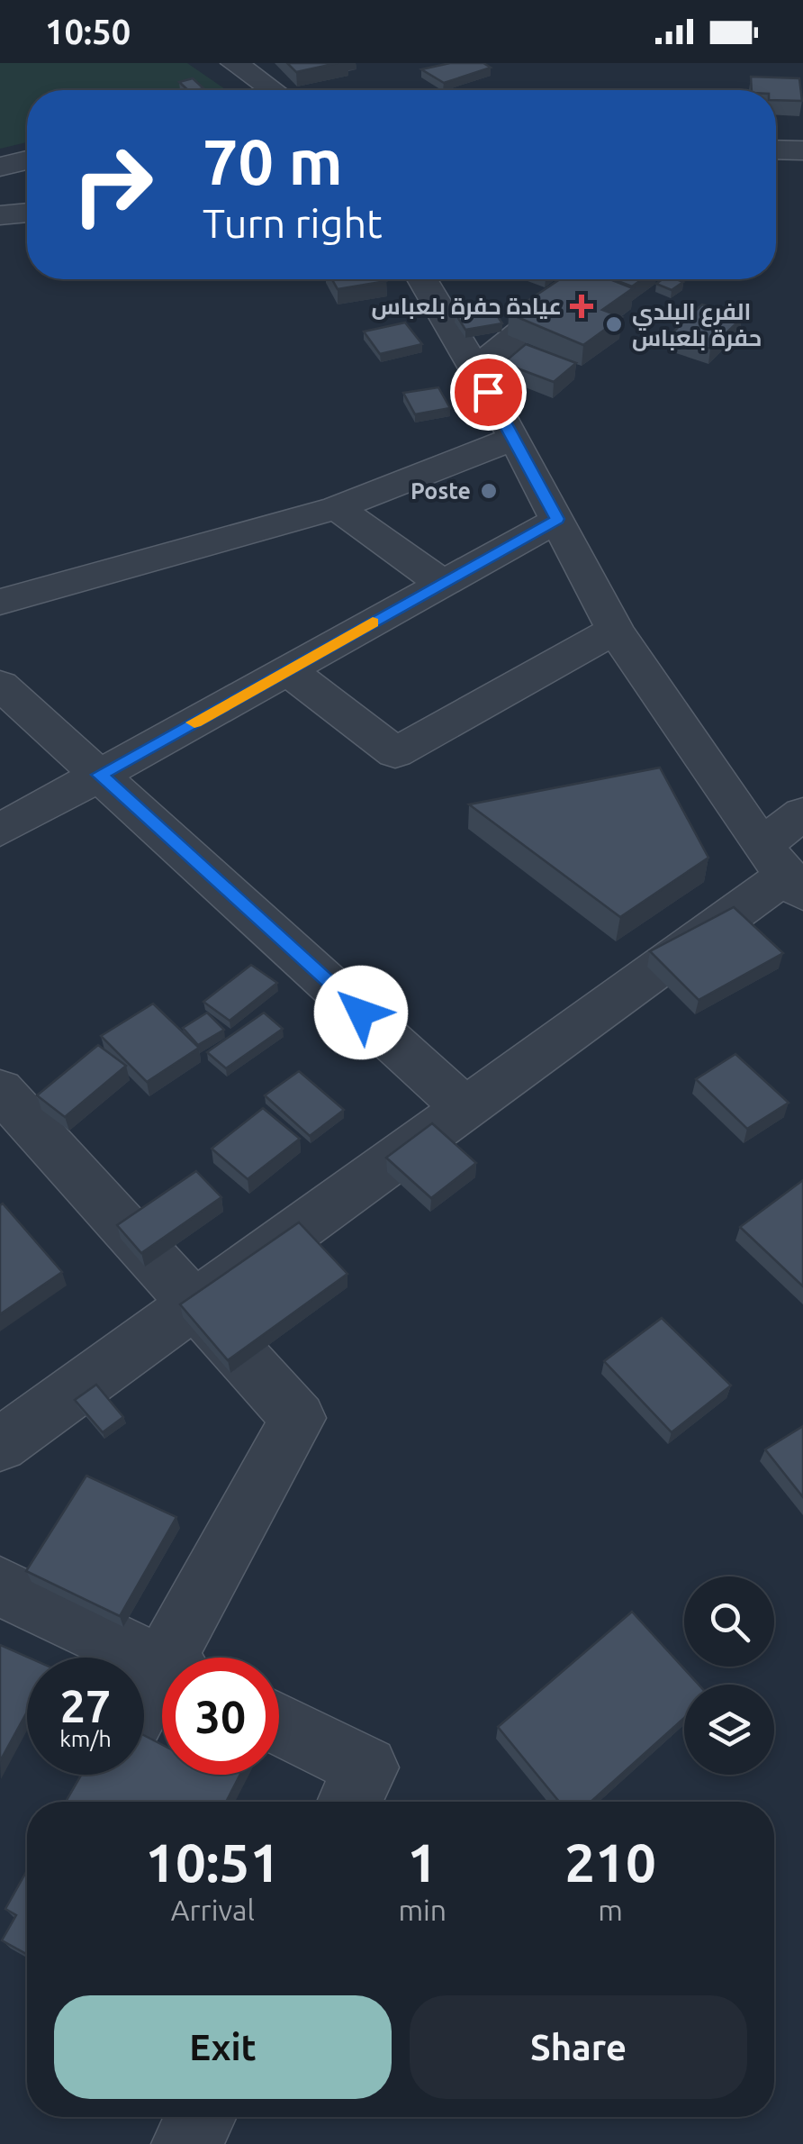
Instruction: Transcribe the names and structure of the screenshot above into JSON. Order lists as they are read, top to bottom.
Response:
{
  "places": {
    "health": ["عيادة حفرة بلعباس"],
    "other": ["الفرع البلدي حفرة بلعباس", "Poste"]
  },
  "page": {
    "status": "10:50",
    "turn": ["70 m", "Turn right"],
    "speed": "27 km/h",
    "limit": "30",
    "eta": [
      "10:51",
      "Arrival",
      "1",
      "min",
      "210",
      "m"
    ],
    "buttons": ["Exit", "Share"]
  }
}
